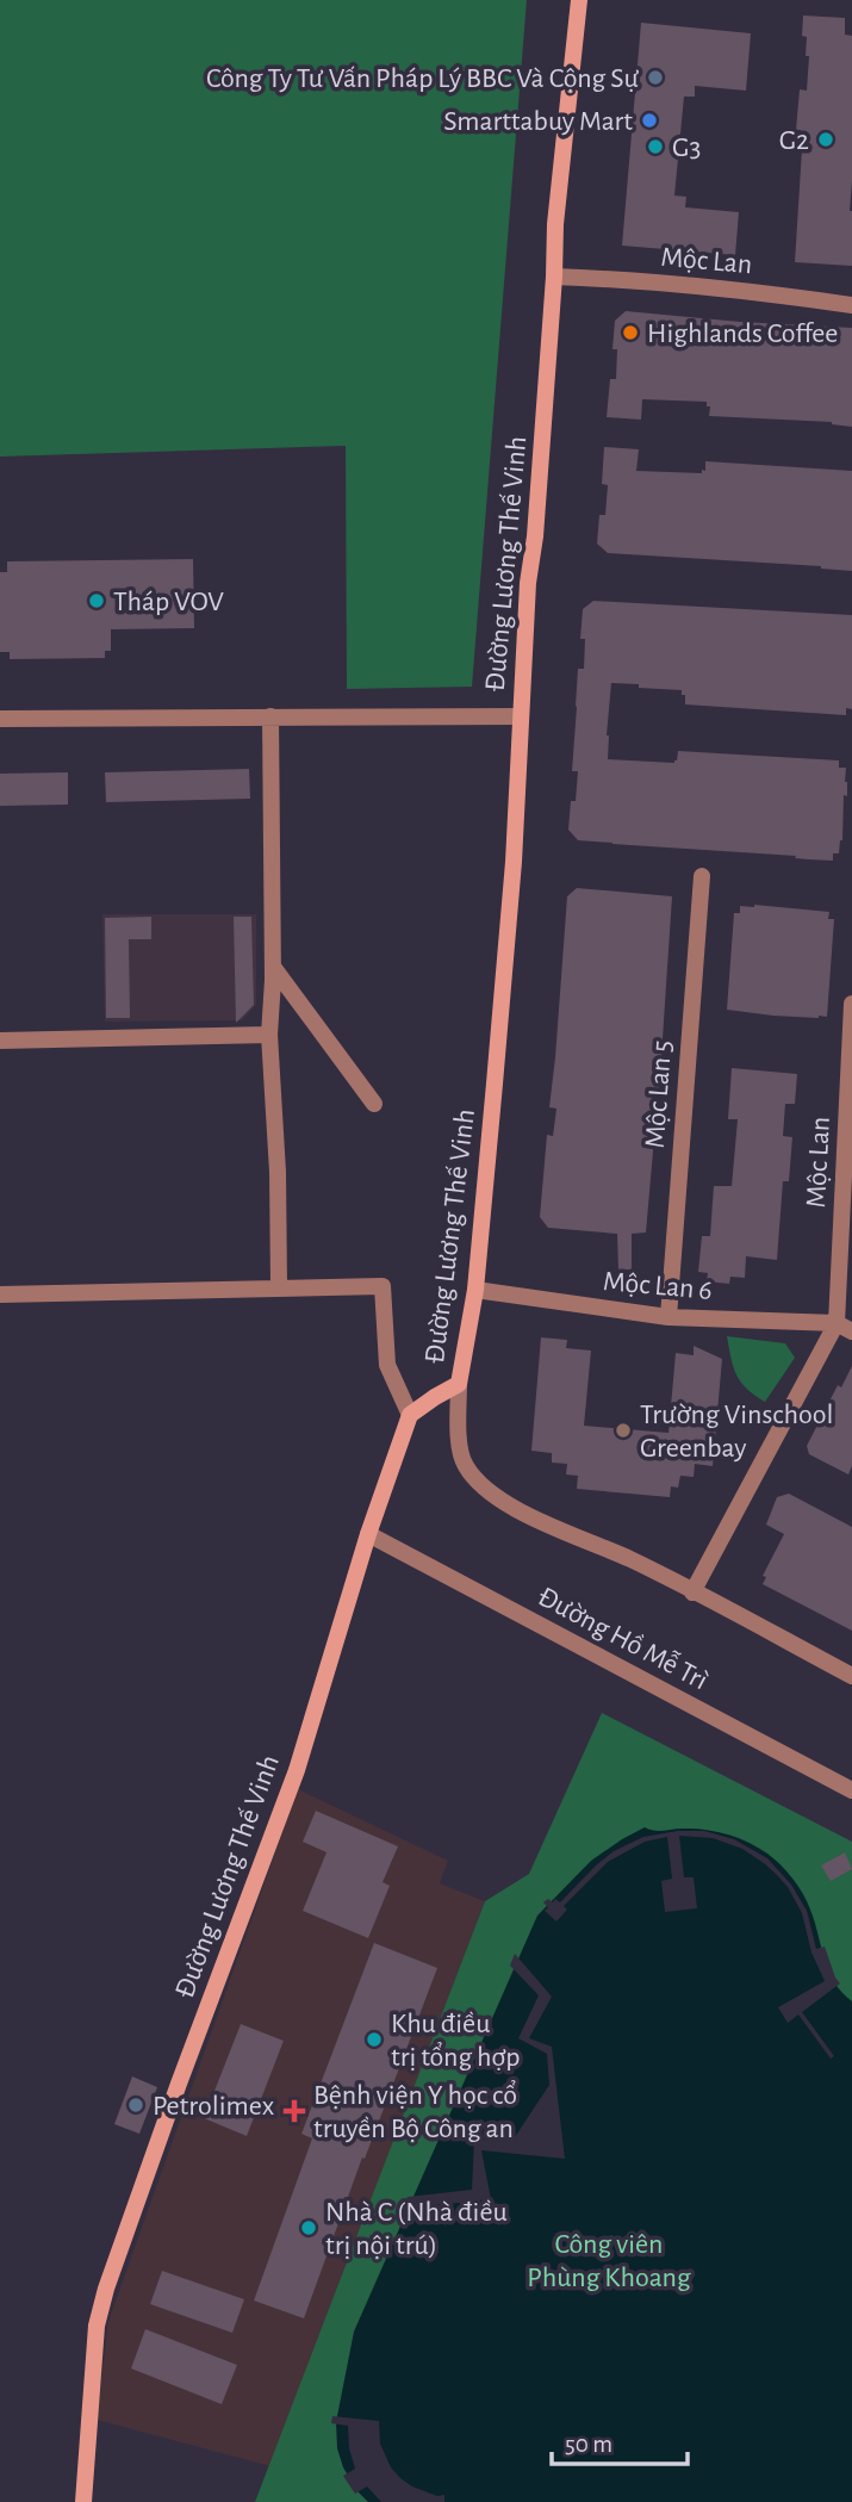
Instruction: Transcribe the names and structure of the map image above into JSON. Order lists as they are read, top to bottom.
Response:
{
  "streets": {
    "street": [
      "Mộc Lan",
      "Đường Lương Thế Vinh",
      "Mộc Lan 5",
      "Mộc Lan 6",
      "Đường Hồ Mễ Trì"
    ]
  },
  "crossings": [
    ["Mộc Lan", "Đường Lương Thế Vinh"],
    ["Mộc Lan", "Mộc Lan 6"],
    ["Đường Lương Thế Vinh", "Mộc Lan 6"],
    ["Đường Lương Thế Vinh", "Đường Hồ Mễ Trì"],
    ["Mộc Lan 5", "Mộc Lan 6"]
  ],
  "parks": ["Công viên Phùng Khoang"],
  "places": {
    "other": [
      "Công Ty Tư Vấn Pháp Lý BBC Và Cộng Sự",
      "Smarttabuy Mart",
      "G2",
      "G3",
      "Highlands Coffee",
      "Tháp VOV",
      "Trường Vinschool Greenbay",
      "Khu điều trị tổng hợp",
      "Petrolimex",
      "Nhà C (Nhà điều trị nội trú)"
    ],
    "health": ["Bệnh viện Y học cổ truyền Bộ Công an"]
  },
  "scale_bar": "50 m"
}
